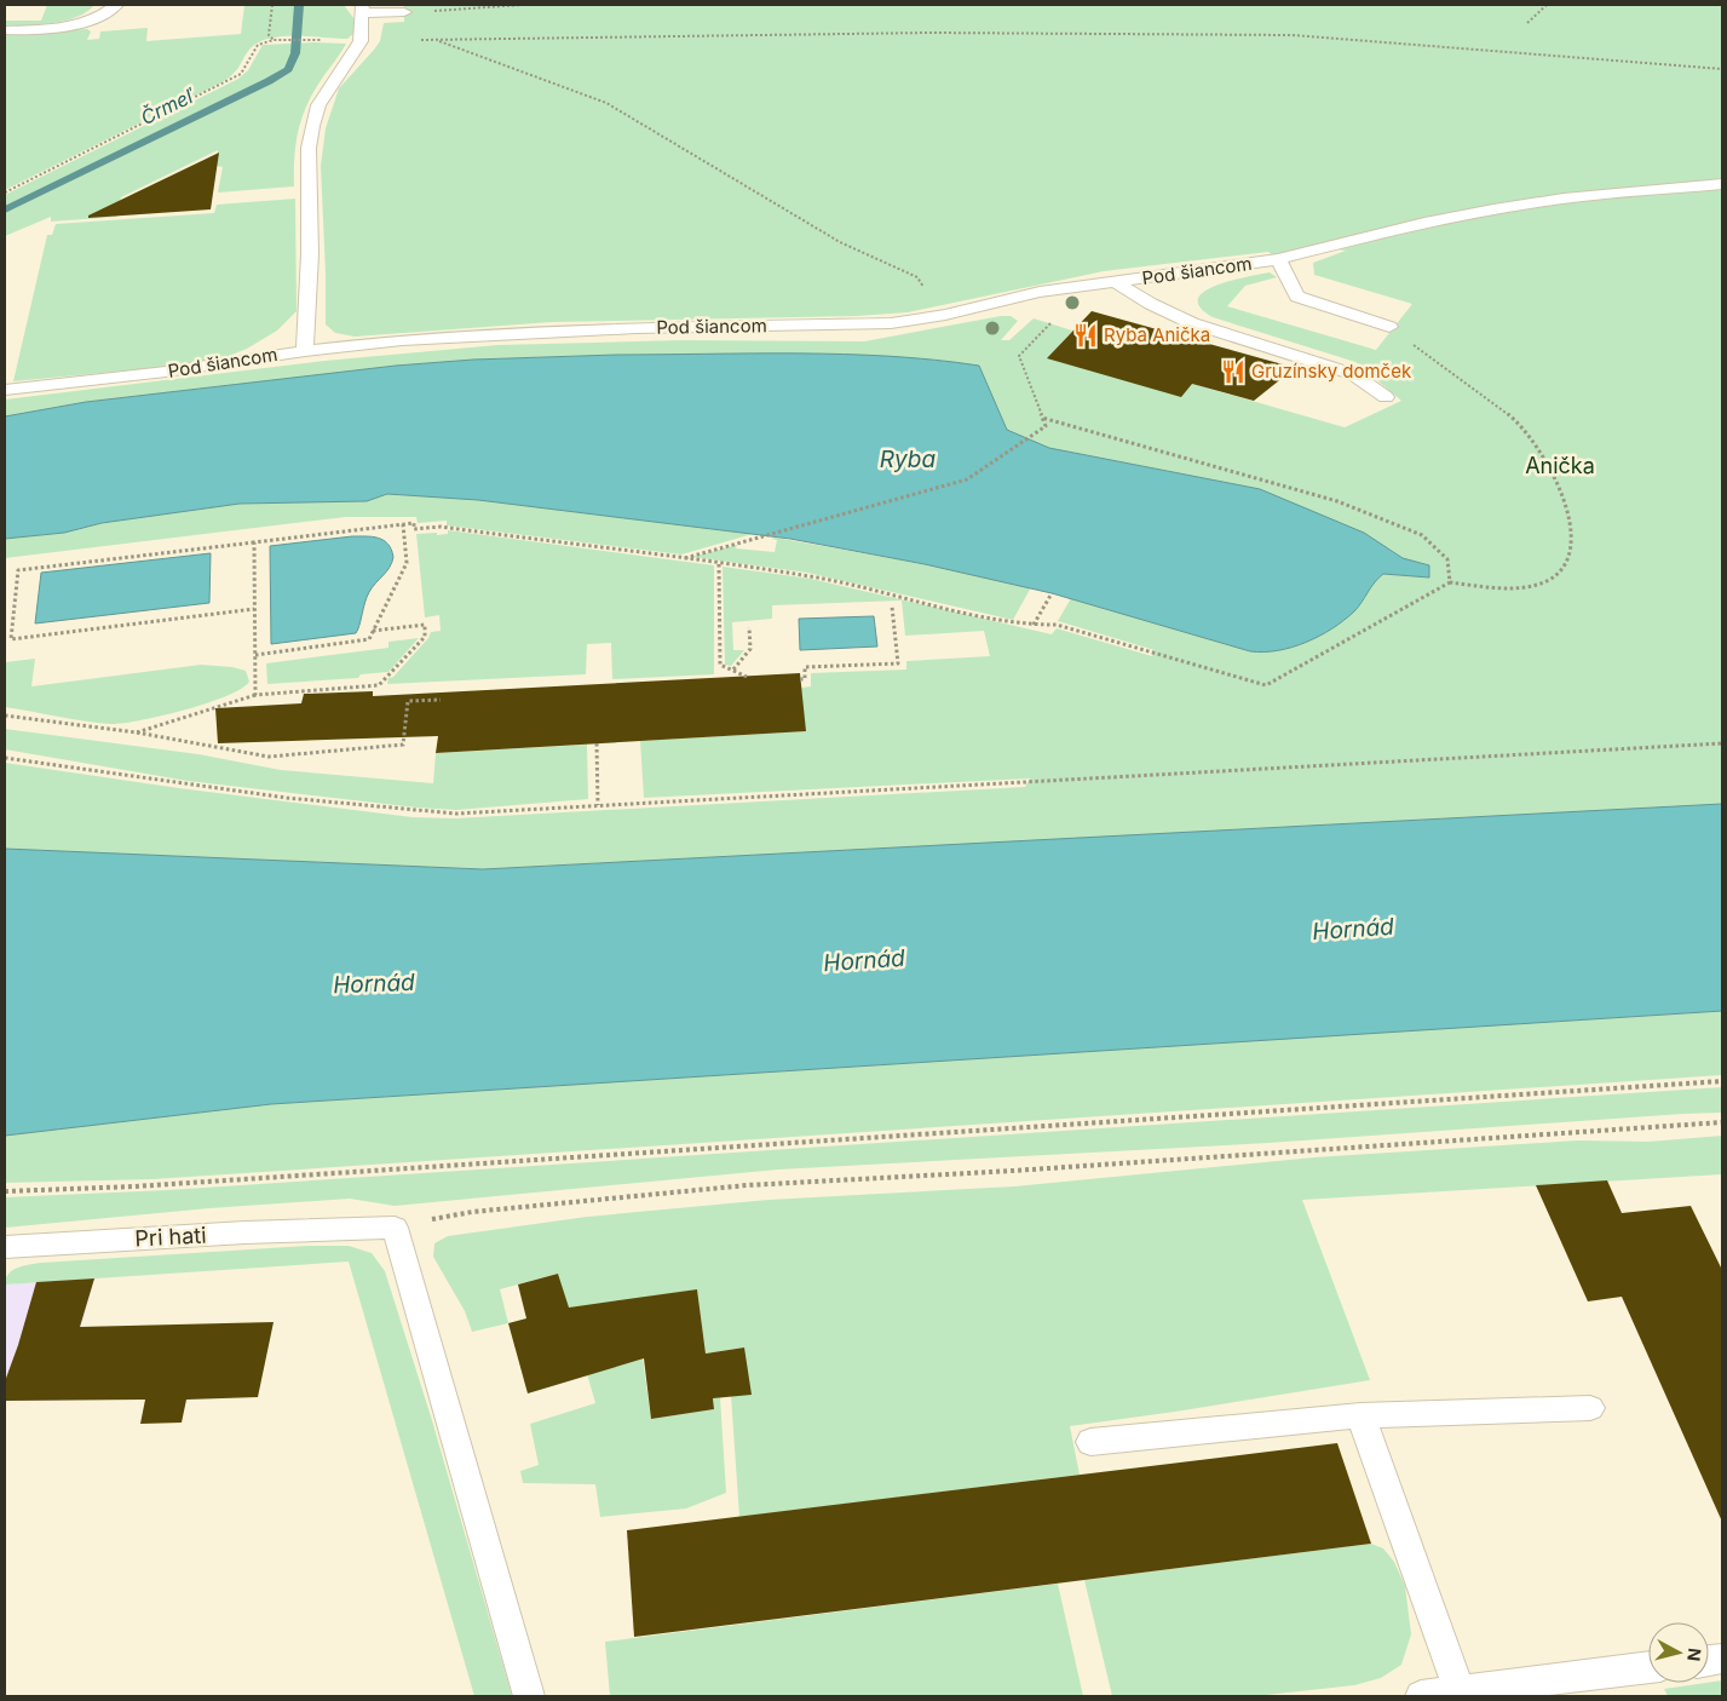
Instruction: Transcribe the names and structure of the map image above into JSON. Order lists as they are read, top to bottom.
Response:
{
  "streets": {
    "lane": ["Pod šiancom", "Pri hati"]
  },
  "water": ["Črmeľ", "Ryba", "Hornád"],
  "parks": ["Anička"],
  "places": {
    "restaurant": ["Ryba Anička", "Gruzínsky domček"]
  },
  "north": "right"
}
